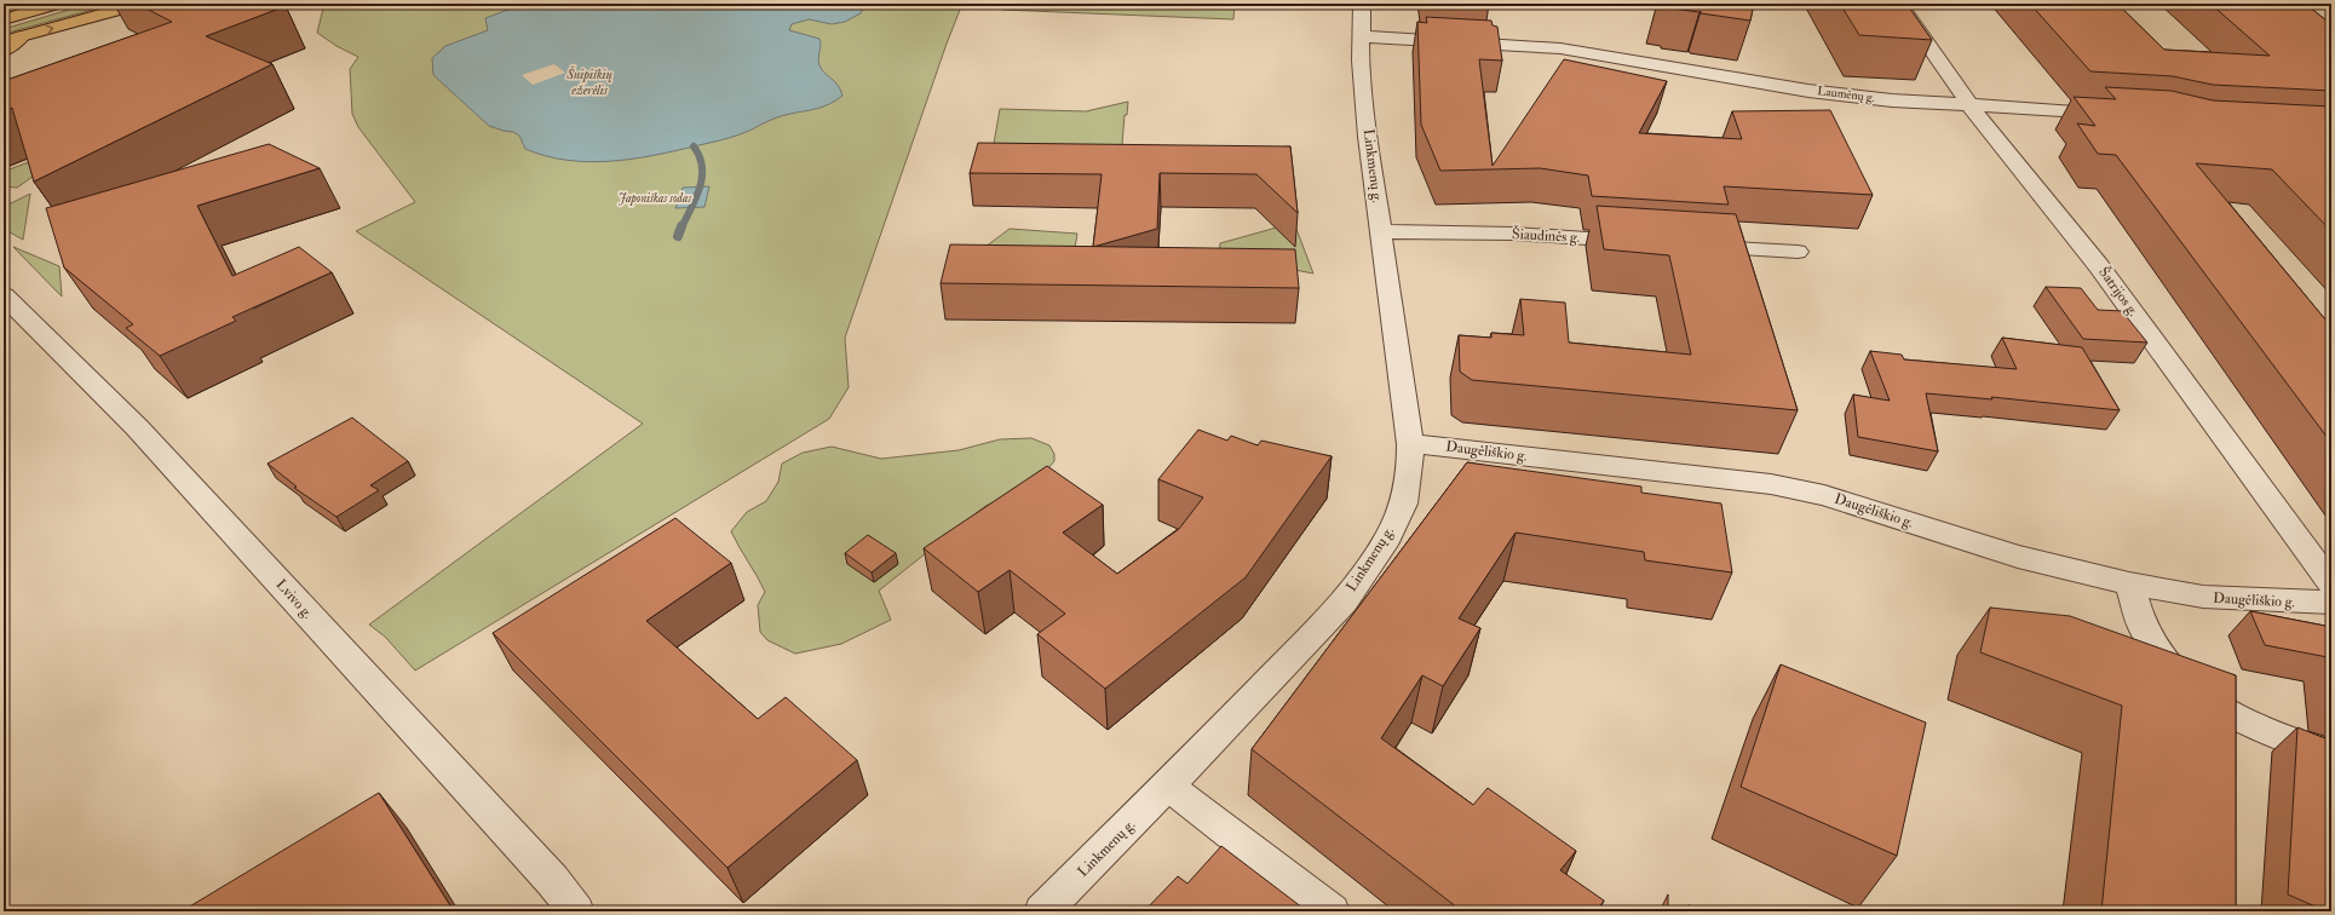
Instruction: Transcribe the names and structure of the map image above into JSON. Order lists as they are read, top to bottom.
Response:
{
  "streets": {
    "street": [
      "Laumėnų g.",
      "Linkmenų g.",
      "Šiaudinės g.",
      "Šatrijos g.",
      "Daugėliškio g.",
      "Lvivo g."
    ]
  },
  "crossings": [
    ["Laumėnų g.", "Linkmenų g."],
    ["Laumėnų g.", "Šatrijos g."],
    ["Linkmenų g.", "Šiaudinės g."],
    ["Linkmenų g.", "Daugėliškio g."]
  ],
  "water": ["Šnipiškių ežerėlis"],
  "parks": ["Japoniškas sodas"]
}
